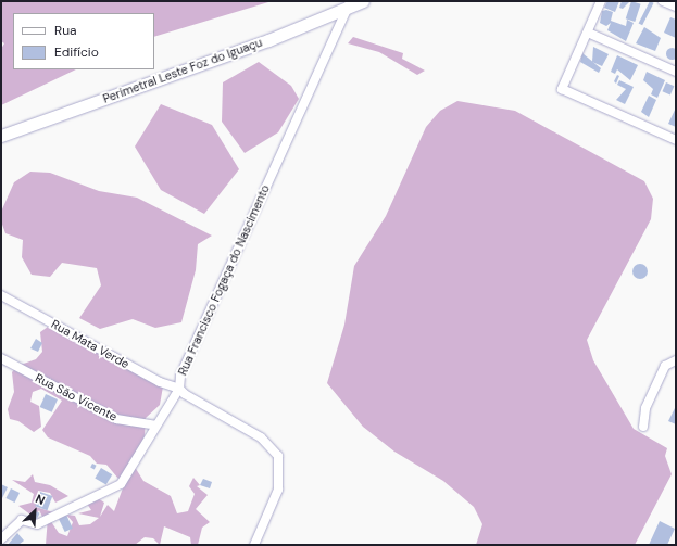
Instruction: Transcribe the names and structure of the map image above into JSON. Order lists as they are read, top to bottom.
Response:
{
  "streets": {
    "highway": ["Perimetral Leste Foz do Iguaçu"],
    "street": ["Rua Francisco Fogaça do Nascimento", "Rua Mata Verde", "Rua São Vicente"]
  },
  "crossings": [
    ["Perimetral Leste Foz do Iguaçu", "Rua Francisco Fogaça do Nascimento"],
    ["Rua Francisco Fogaça do Nascimento", "Rua Mata Verde"]
  ],
  "legend": ["Rua", "Edifício"],
  "north": "top right"
}
